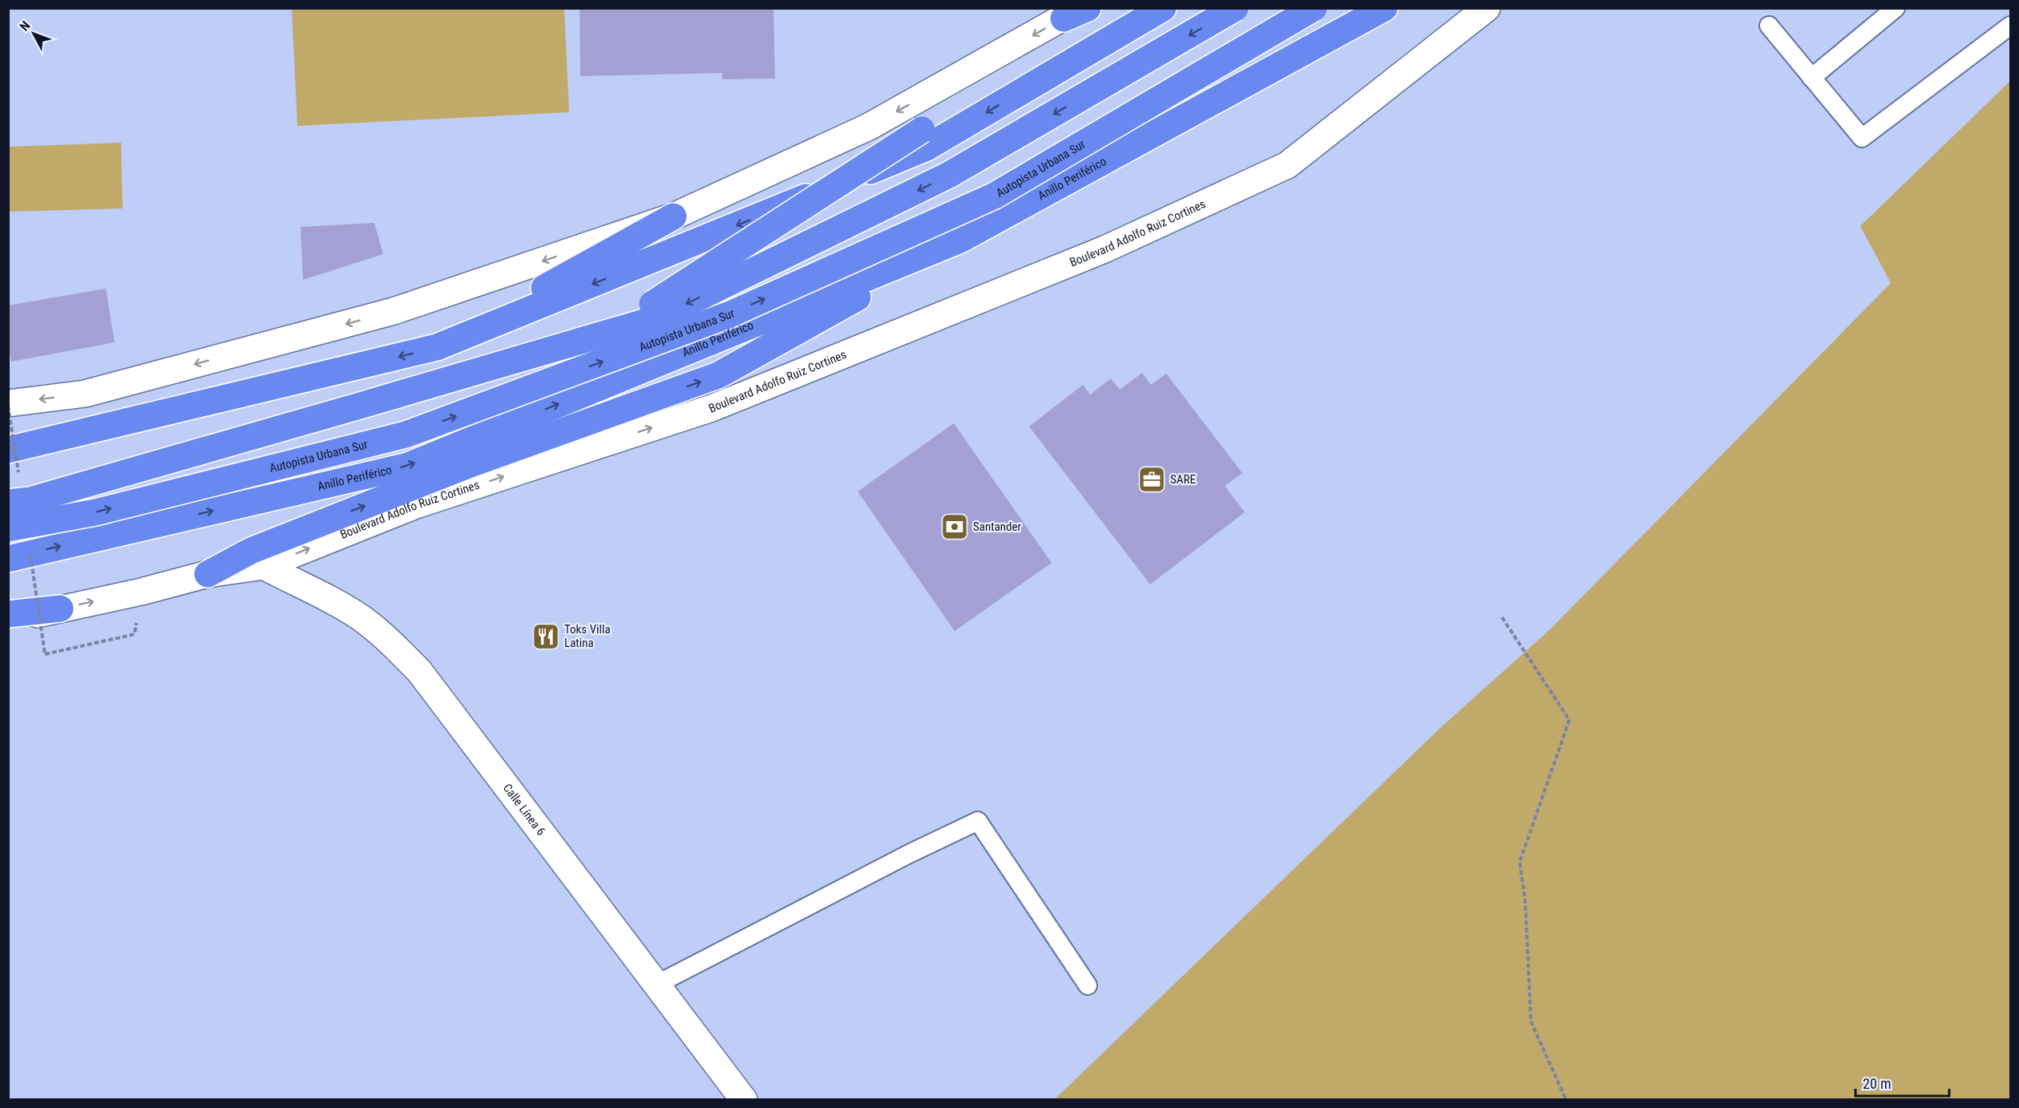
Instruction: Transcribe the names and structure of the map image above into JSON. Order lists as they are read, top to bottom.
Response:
{
  "streets": {
    "highway": ["Autopista Urbana Sur", "Anillo Periférico"],
    "main road": ["Boulevard Adolfo Ruiz Cortines", "Calle Línea 6"]
  },
  "crossings": [
    ["Boulevard Adolfo Ruiz Cortines", "Calle Línea 6"]
  ],
  "places": {
    "office": ["SARE"],
    "bank": ["Santander"],
    "restaurant": ["Toks Villa Latina"]
  },
  "scale_bar": "20 m",
  "north": "top left"
}
